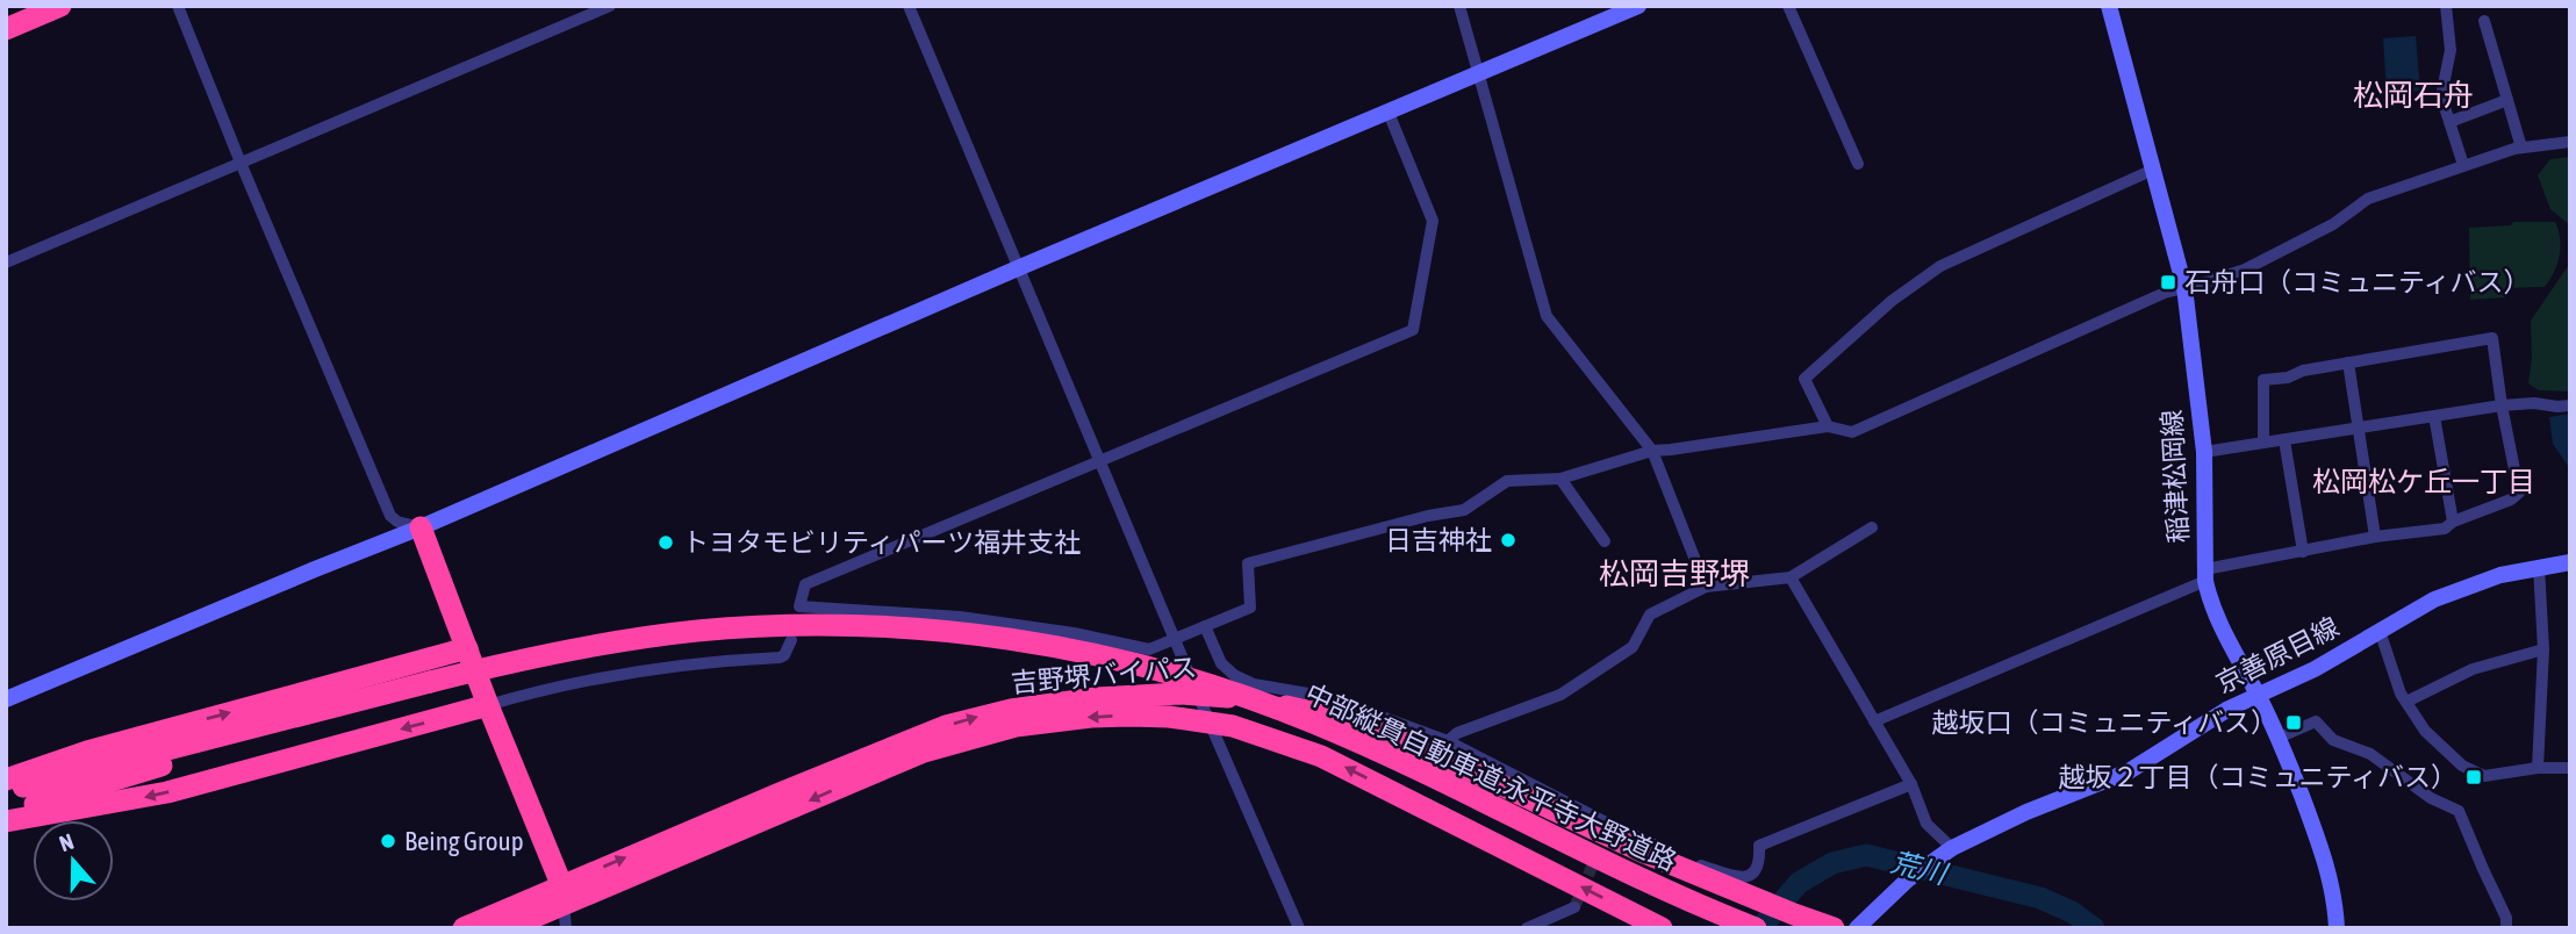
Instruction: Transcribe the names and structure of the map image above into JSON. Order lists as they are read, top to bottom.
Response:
{
  "streets": {
    "highway": ["吉野堺バイパス", "中部縦貫自動車道;永平寺大野道路"],
    "street": ["稲津松岡線", "京善原目線"]
  },
  "crossings": [
    ["稲津松岡線", "京善原目線"]
  ],
  "districts": ["松岡石舟", "松岡松ケ丘一丁目", "松岡吉野堺"],
  "water": ["荒川"],
  "places": {
    "transit": ["石舟口（コミュニティバス）", "越坂口（コミュニティバス）", "越坂２丁目（コミュニティバス）"],
    "other": ["日吉神社", "トヨタモビリティパーツ福井支社", "Being Group"]
  },
  "north": "top"
}
